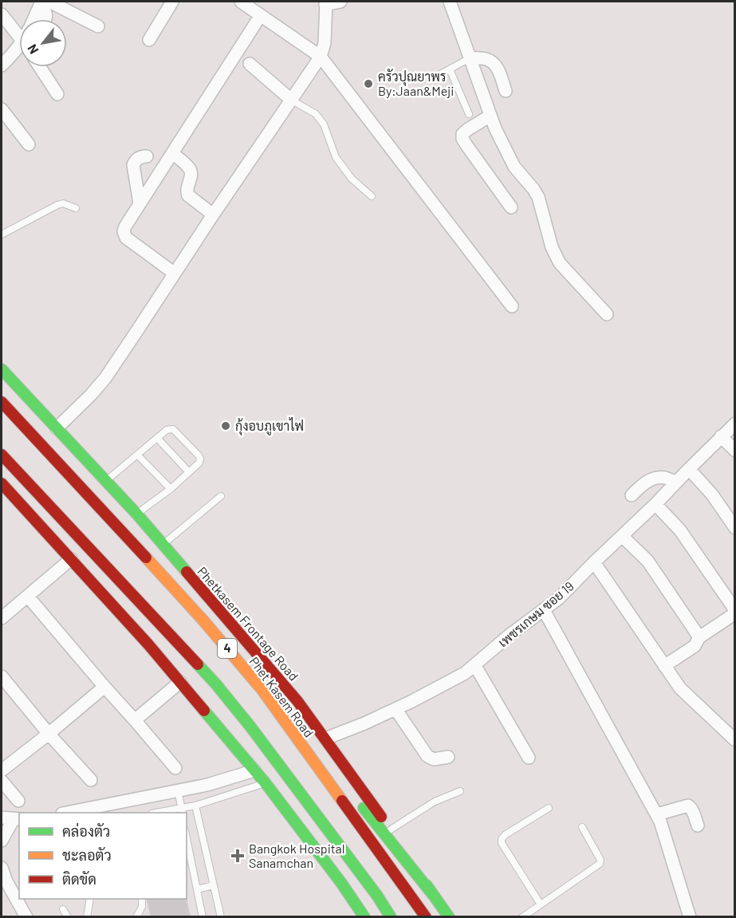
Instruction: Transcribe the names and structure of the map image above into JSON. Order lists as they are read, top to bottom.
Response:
{
  "streets": {
    "main road": ["Phetkasem Frontage Road", "4", "Phet Kasem Road"],
    "street": ["เพชรเกษม ซอย 19"]
  },
  "crossings": [
    ["เพชรเกษม ซอย 19", "Phetkasem Frontage Road"]
  ],
  "places": {
    "other": ["ครัวปุณยาพร By:Jaan&Meji", "กุ้งอบภูเขาไฟ"],
    "health": ["Bangkok Hospital Sanamchan"]
  },
  "legend": ["คล่องตัว", "ชะลอตัว", "ติดขัด"],
  "north": "bottom left"
}
